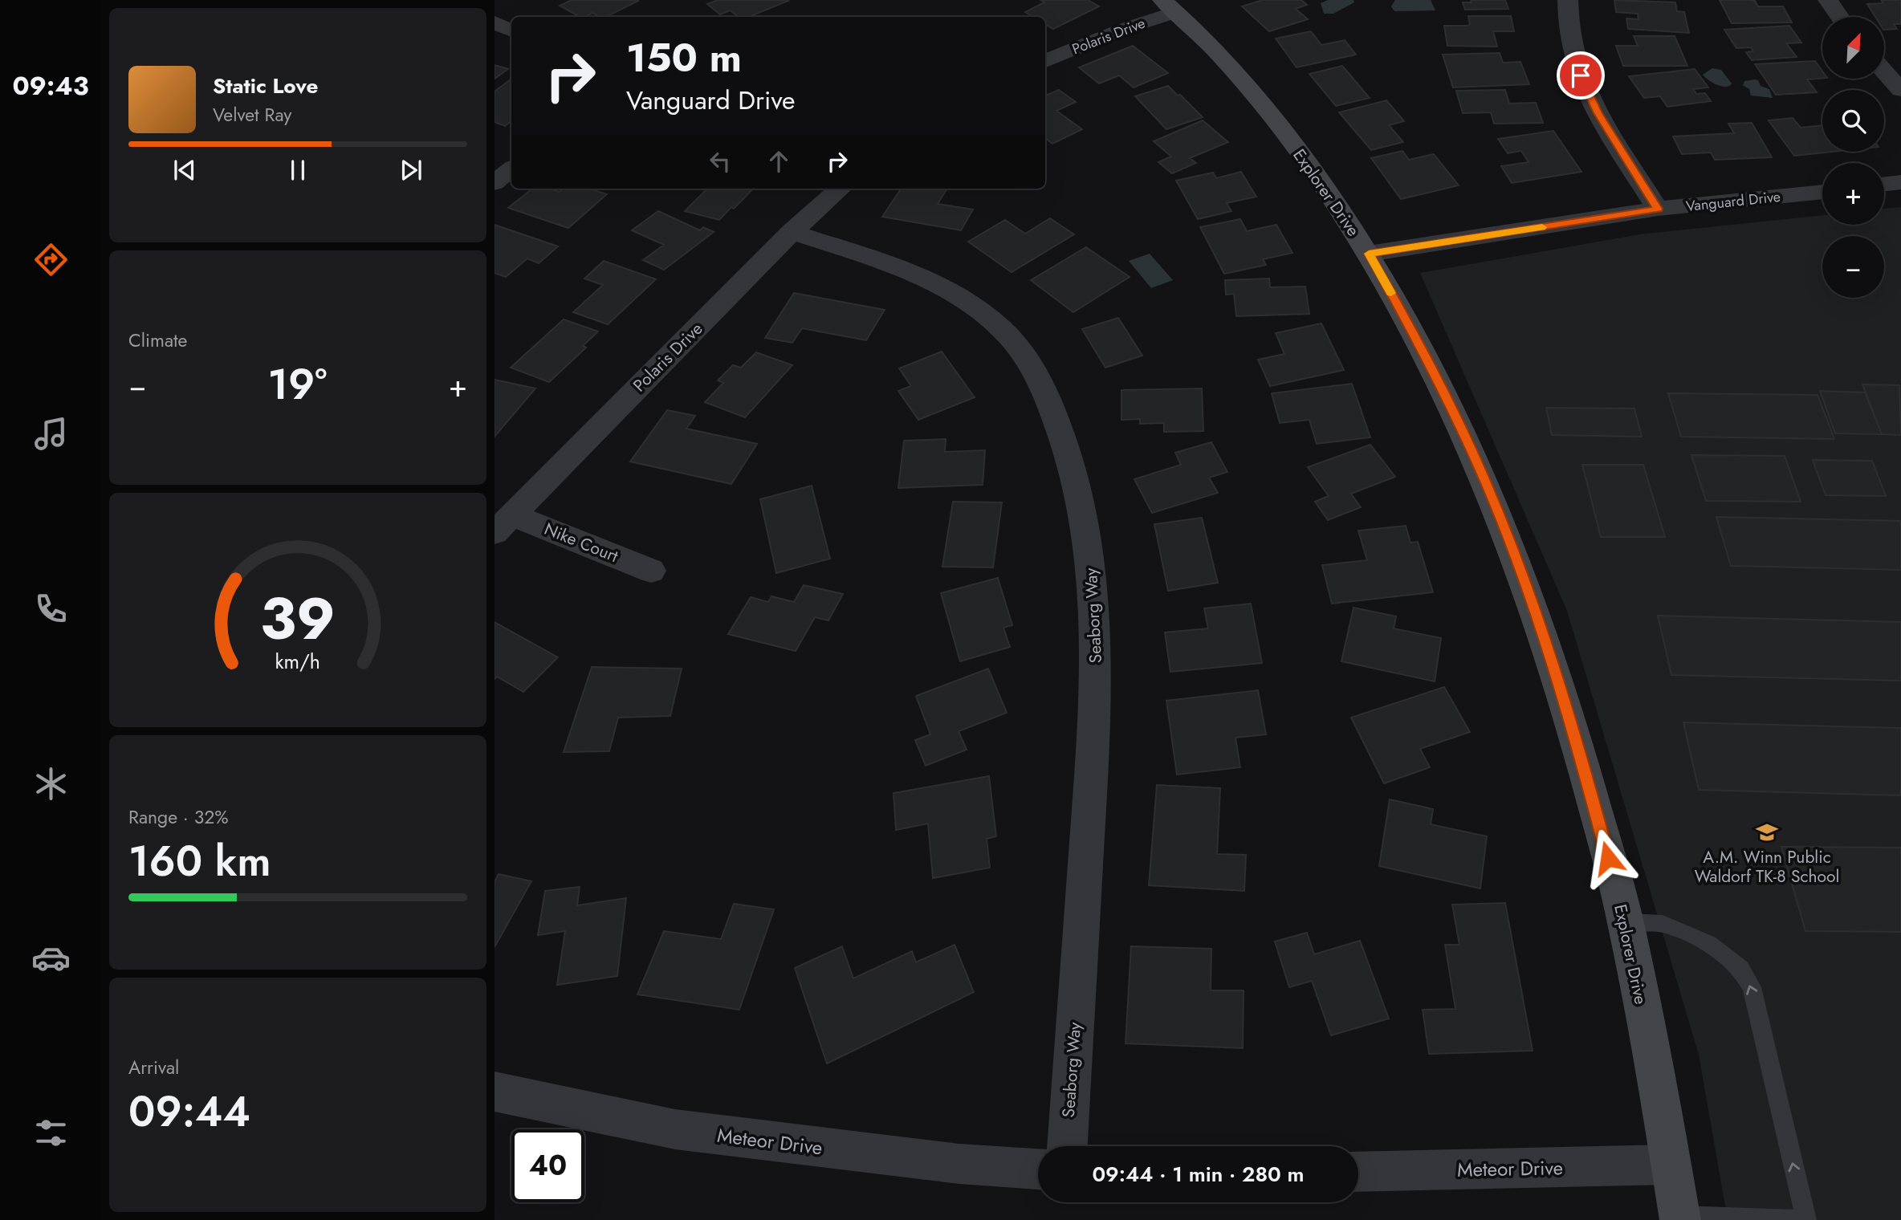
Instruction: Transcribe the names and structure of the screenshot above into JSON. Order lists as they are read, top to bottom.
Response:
{
  "streets": {
    "street": [
      "Polaris Drive",
      "Explorer Drive",
      "Vanguard Drive",
      "Nike Court",
      "Seaborg Way",
      "Meteor Drive"
    ]
  },
  "crossings": [
    ["Polaris Drive", "Explorer Drive"],
    ["Polaris Drive", "Nike Court"],
    ["Polaris Drive", "Seaborg Way"],
    ["Explorer Drive", "Vanguard Drive"],
    ["Explorer Drive", "Meteor Drive"]
  ],
  "places": {
    "school or university": ["A.M. Winn Public Waldorf TK-8 School"]
  },
  "north": "top right",
  "page": {
    "tabs": "09:43",
    "map_buttons": ["+", "−"],
    "turn": ["150 m", "Vanguard Drive"],
    "song": ["Static Love", "Velvet Ray"],
    "tile": [
      "Climate",
      ["Range · 32%", "160 km"],
      ["Arrival", "09:44"]
    ],
    "heat": ["−", "19°", "+"],
    "limit": "40",
    "trip": "09:44 · 1 min · 280 m",
    "gauge": ["39", "km/h"]
  }
}
